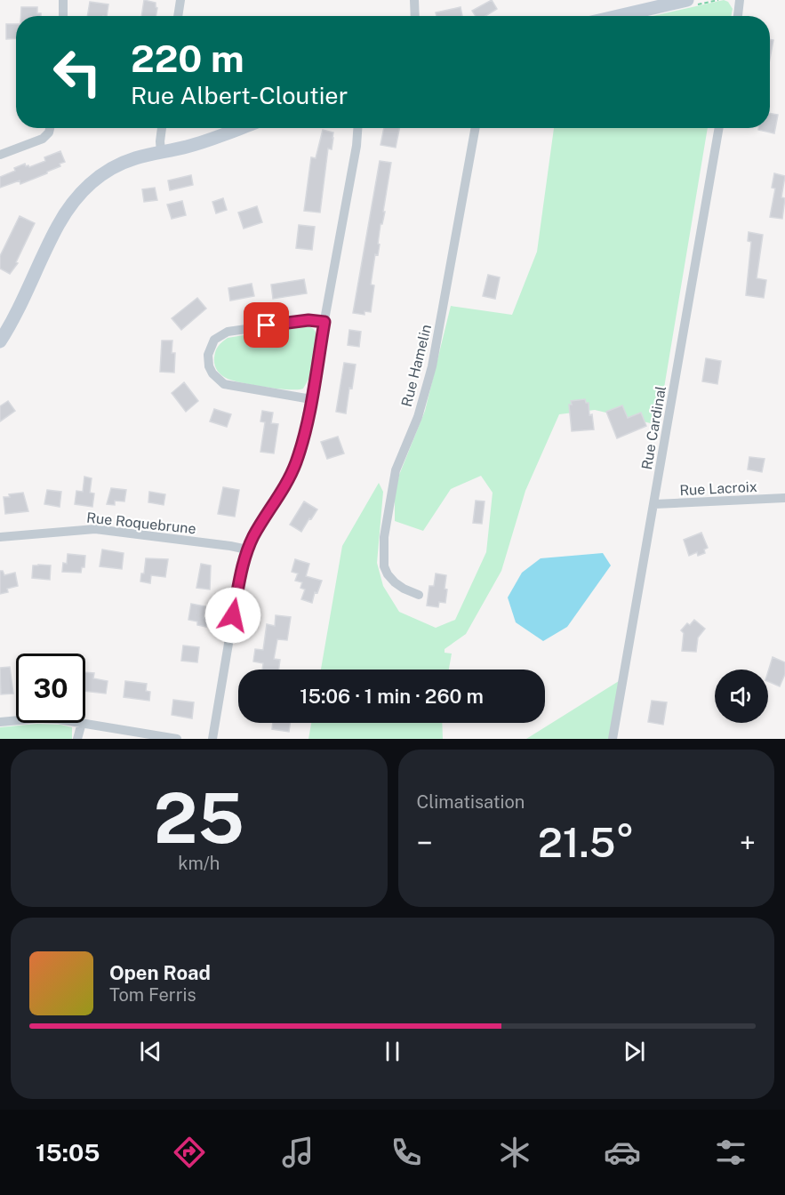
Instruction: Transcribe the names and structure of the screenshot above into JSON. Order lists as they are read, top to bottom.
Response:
{
  "streets": {
    "street": [
      "Rue Hamelin",
      "Rue Cardinal",
      "Rue Lacroix",
      "Rue Roquebrune"
    ]
  },
  "crossings": [
    ["Rue Cardinal", "Rue Lacroix"]
  ],
  "page": {
    "turn": ["220 m", "Rue Albert-Cloutier"],
    "limit": "30",
    "trip": "15:06 · 1 min · 260 m",
    "tile": [
      ["25", "km/h"],
      "Climatisation"
    ],
    "heat": ["−", "21.5°", "+"],
    "song": ["Open Road", "Tom Ferris"],
    "tabs": "15:05"
  }
}
